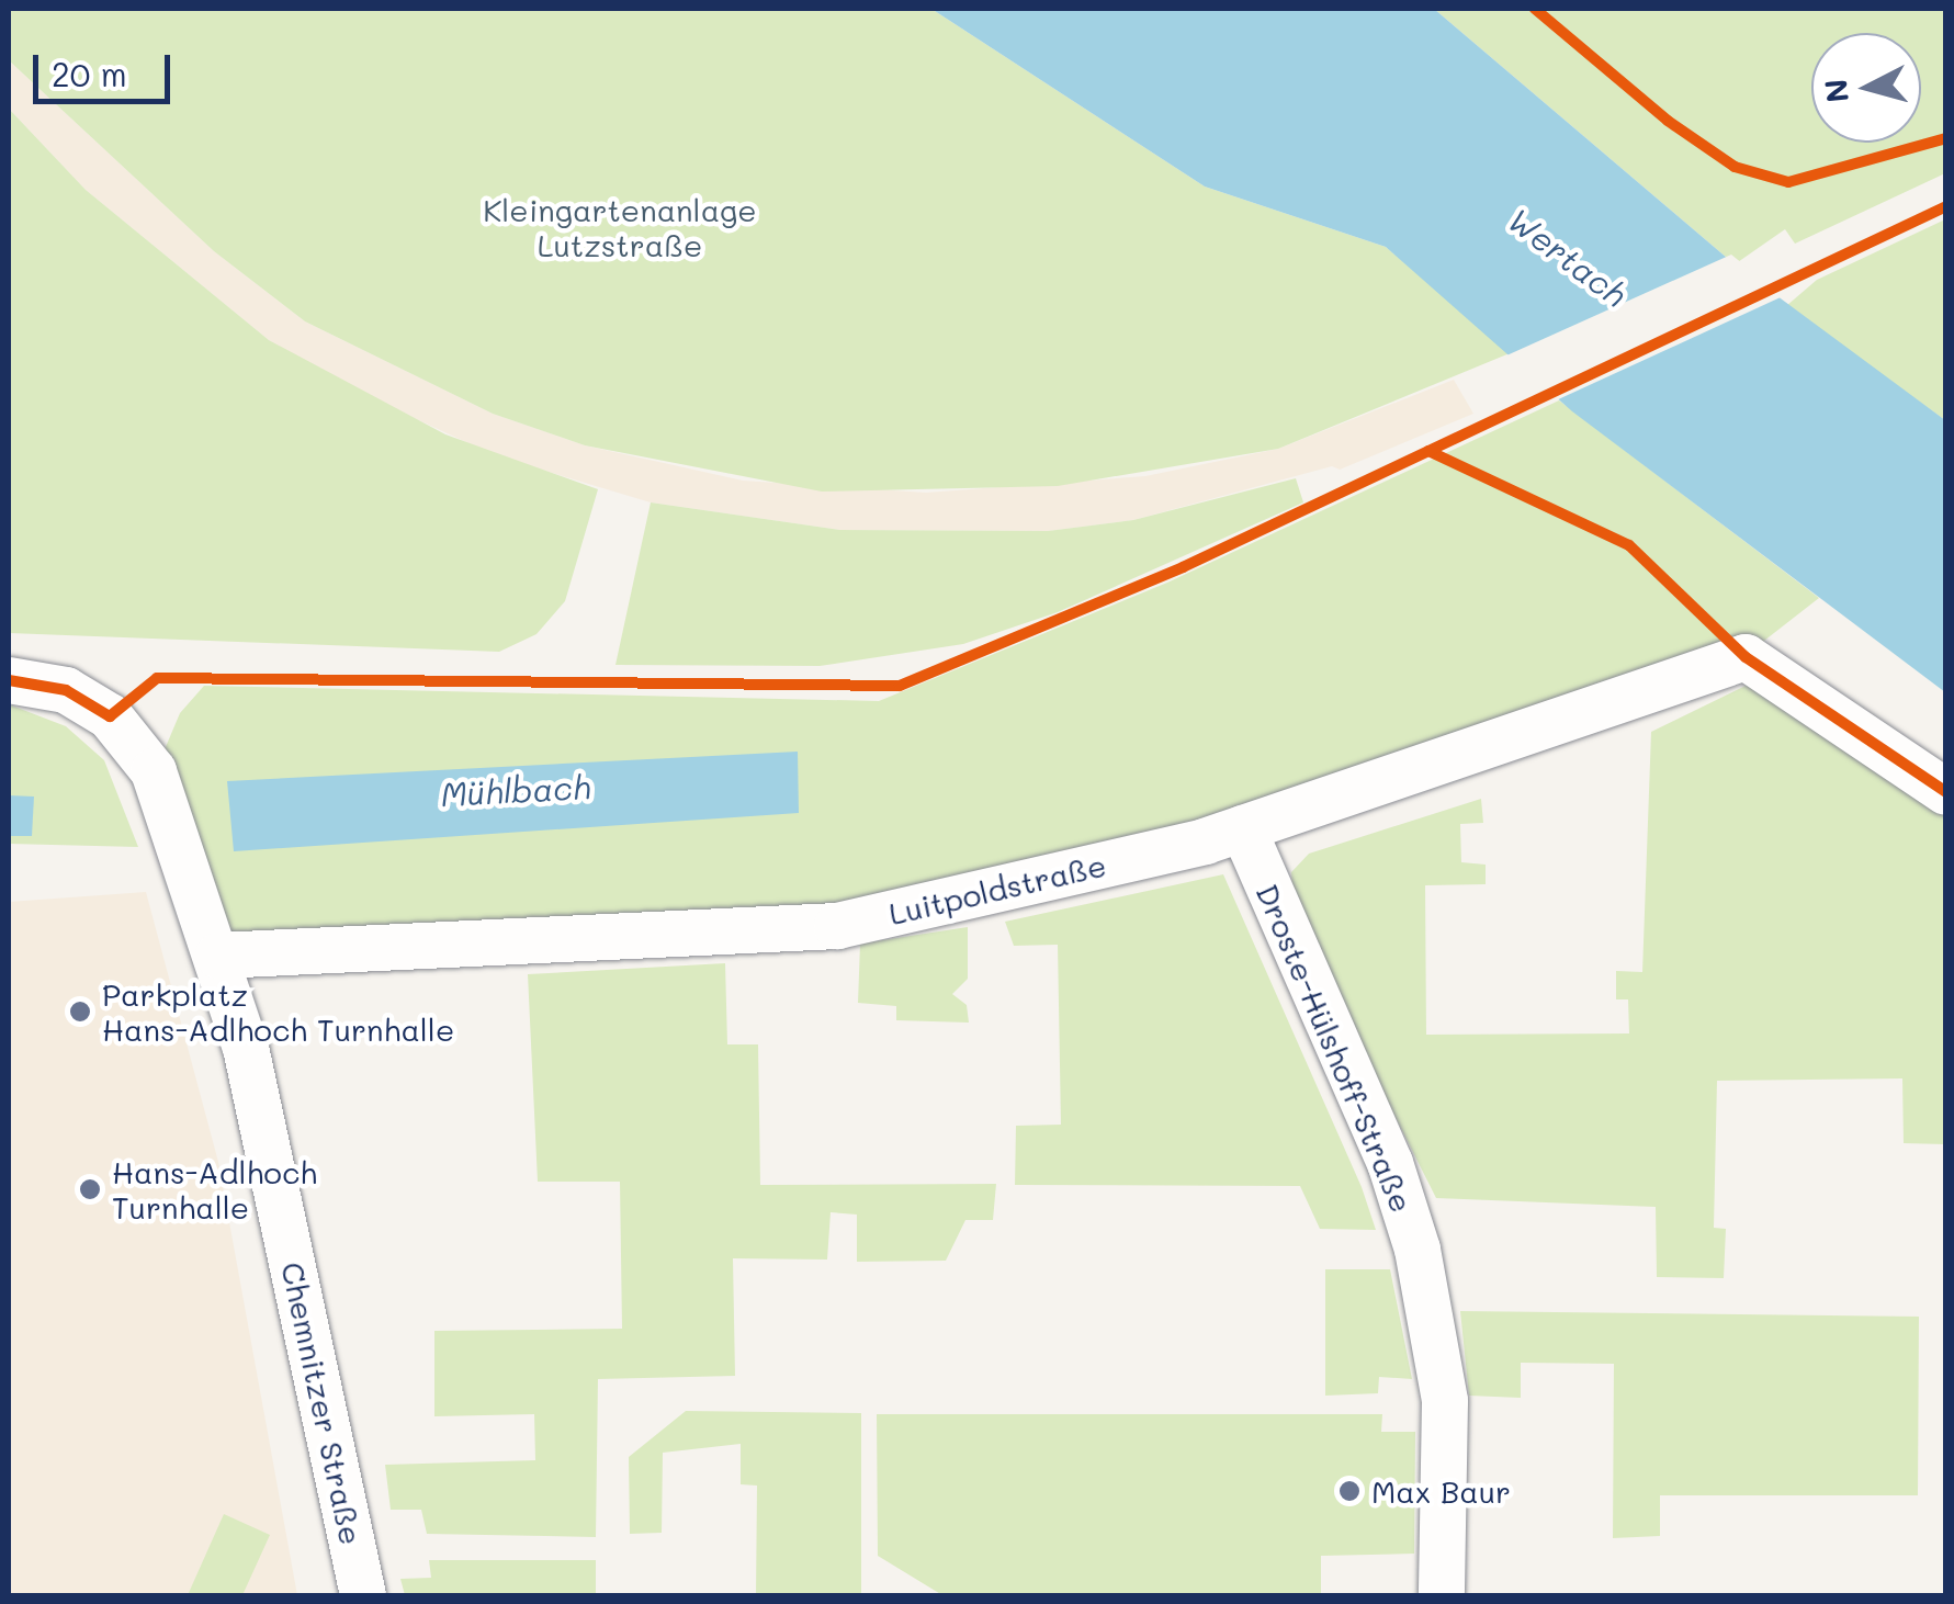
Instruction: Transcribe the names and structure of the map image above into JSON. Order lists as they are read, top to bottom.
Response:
{
  "streets": {
    "street": ["Luitpoldstraße", "Droste-Hülshoff-Straße", "Chemnitzer Straße"]
  },
  "crossings": [
    ["Luitpoldstraße", "Droste-Hülshoff-Straße"],
    ["Luitpoldstraße", "Chemnitzer Straße"]
  ],
  "water": ["Wertach", "Mühlbach"],
  "parks": ["Kleingartenanlage Lutzstraße"],
  "places": ["Parkplatz Hans-Adlhoch Turnhalle", "Hans-Adlhoch Turnhalle", "Max Baur"],
  "scale_bar": "20 m",
  "north": "left"
}
